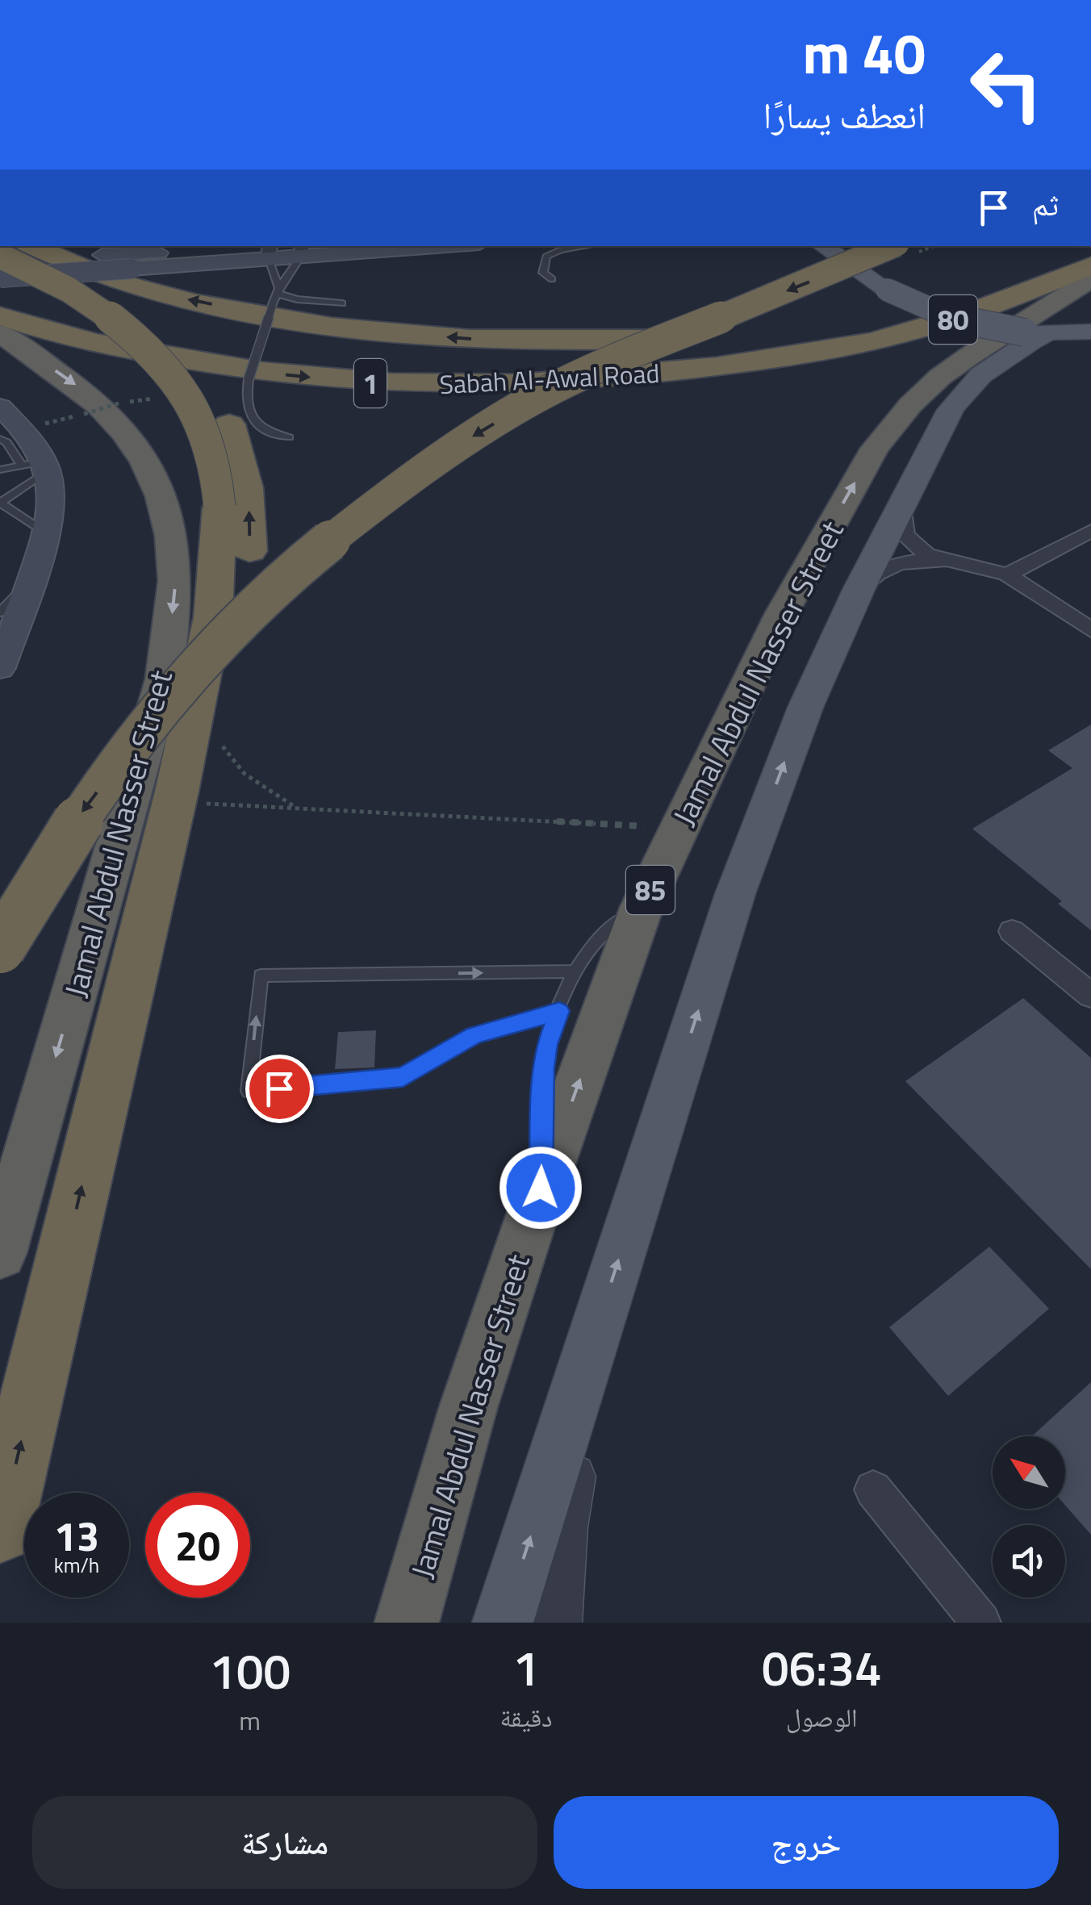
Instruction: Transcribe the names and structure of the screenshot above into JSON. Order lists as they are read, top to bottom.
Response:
{
  "streets": {
    "highway": [
      "Sabah Al-Awal Road",
      "1",
      "Jamal Abdul Nasser Street",
      "85"
    ],
    "main road": ["80"]
  },
  "crossings": [
    ["80", "Sabah Al-Awal Road"],
    ["80", "Jamal Abdul Nasser Street"]
  ],
  "north": "top left",
  "page": {
    "turn": ["40 m", "انعطف يسارًا"],
    "then": "ثم",
    "speed": "13 km/h",
    "limit": "20",
    "eta": [
      "06:34",
      "الوصول",
      "1",
      "دقيقة",
      "100",
      "m"
    ],
    "buttons": ["خروج", "مشاركة"]
  }
}
